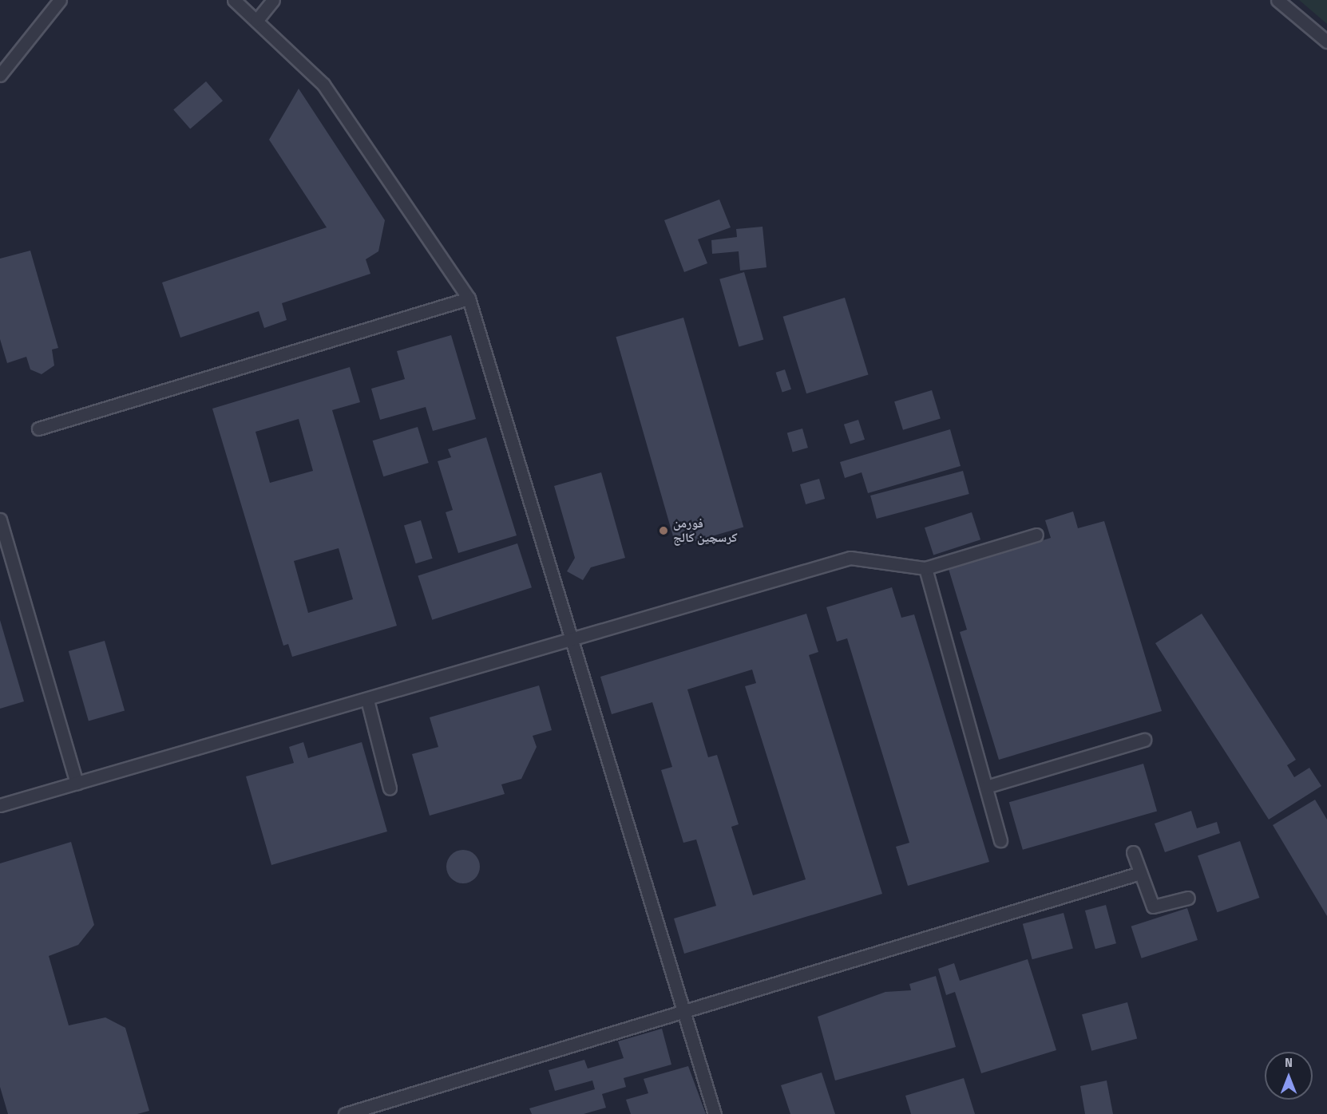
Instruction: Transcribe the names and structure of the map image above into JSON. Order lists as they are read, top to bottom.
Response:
{
  "places": ["فورمن کرسچین کالج"],
  "north": "top"
}
